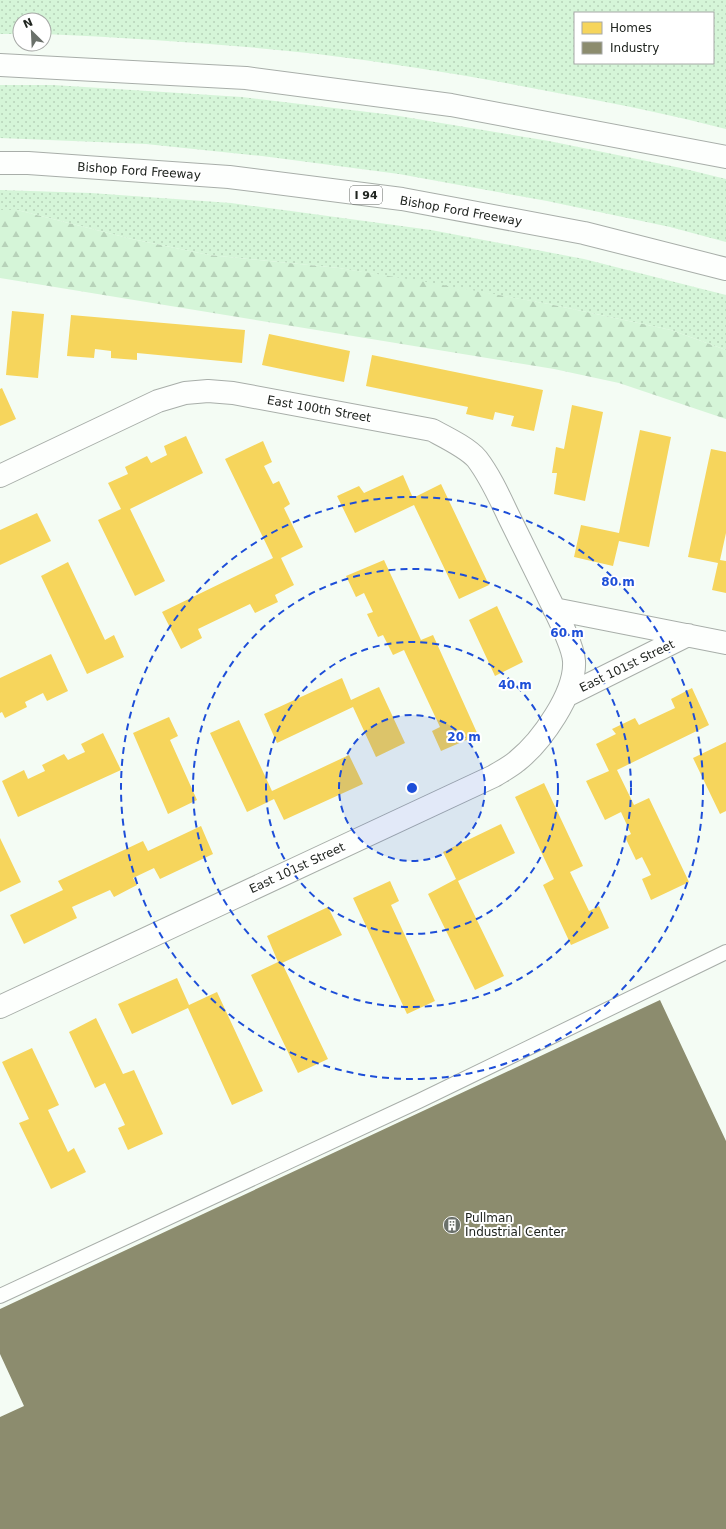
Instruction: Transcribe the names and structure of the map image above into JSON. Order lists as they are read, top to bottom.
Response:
{
  "streets": {
    "main road": [
      "Bishop Ford Freeway",
      "I 94",
      "East 100th Street",
      "East 101st Street"
    ]
  },
  "crossings": [
    ["East 100th Street", "East 101st Street"]
  ],
  "places": {
    "building": ["Pullman Industrial Center"]
  },
  "legend": ["Homes", "Industry"],
  "north": "top left",
  "rings": [
    "80 m",
    "60 m",
    "40 m",
    "20 m"
  ]
}
